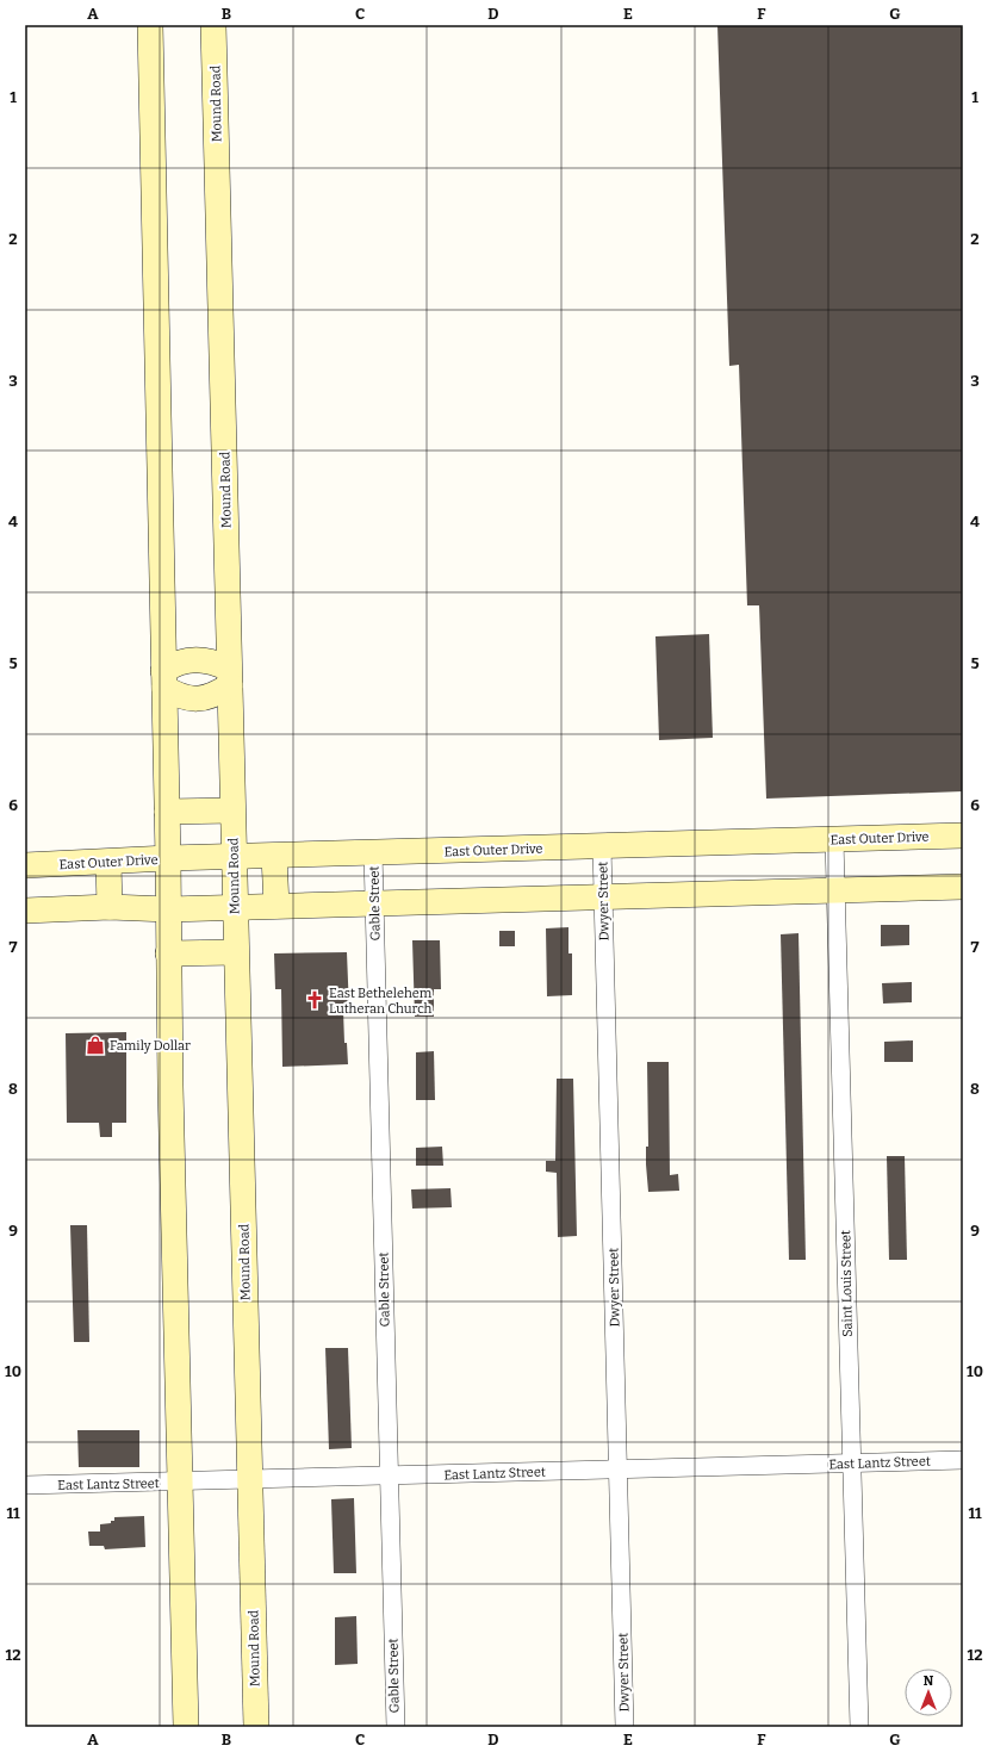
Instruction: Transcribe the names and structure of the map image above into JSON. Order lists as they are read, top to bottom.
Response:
{
  "streets": {
    "main road": ["Mound Road", "East Outer Drive"],
    "street": [
      "Dwyer Street",
      "Gable Street",
      "Saint Louis Street",
      "East Lantz Street"
    ]
  },
  "crossings": [
    ["Mound Road", "East Outer Drive"],
    ["Mound Road", "East Lantz Street"],
    ["East Outer Drive", "Dwyer Street"],
    ["East Outer Drive", "Gable Street"],
    ["East Outer Drive", "Saint Louis Street"],
    ["Dwyer Street", "East Lantz Street"],
    ["Gable Street", "East Lantz Street"],
    ["Saint Louis Street", "East Lantz Street"]
  ],
  "places": {
    "church": ["East Bethelehem Lutheran Church"],
    "shop": ["Family Dollar"]
  },
  "north": "top",
  "grid": {
    "columns": [
      "A",
      "B",
      "C",
      "D",
      "E",
      "F",
      "G"
    ],
    "rows": [
      "1",
      "2",
      "3",
      "4",
      "5",
      "6",
      "7",
      "8",
      "9",
      "10",
      "11",
      "12"
    ]
  }
}
